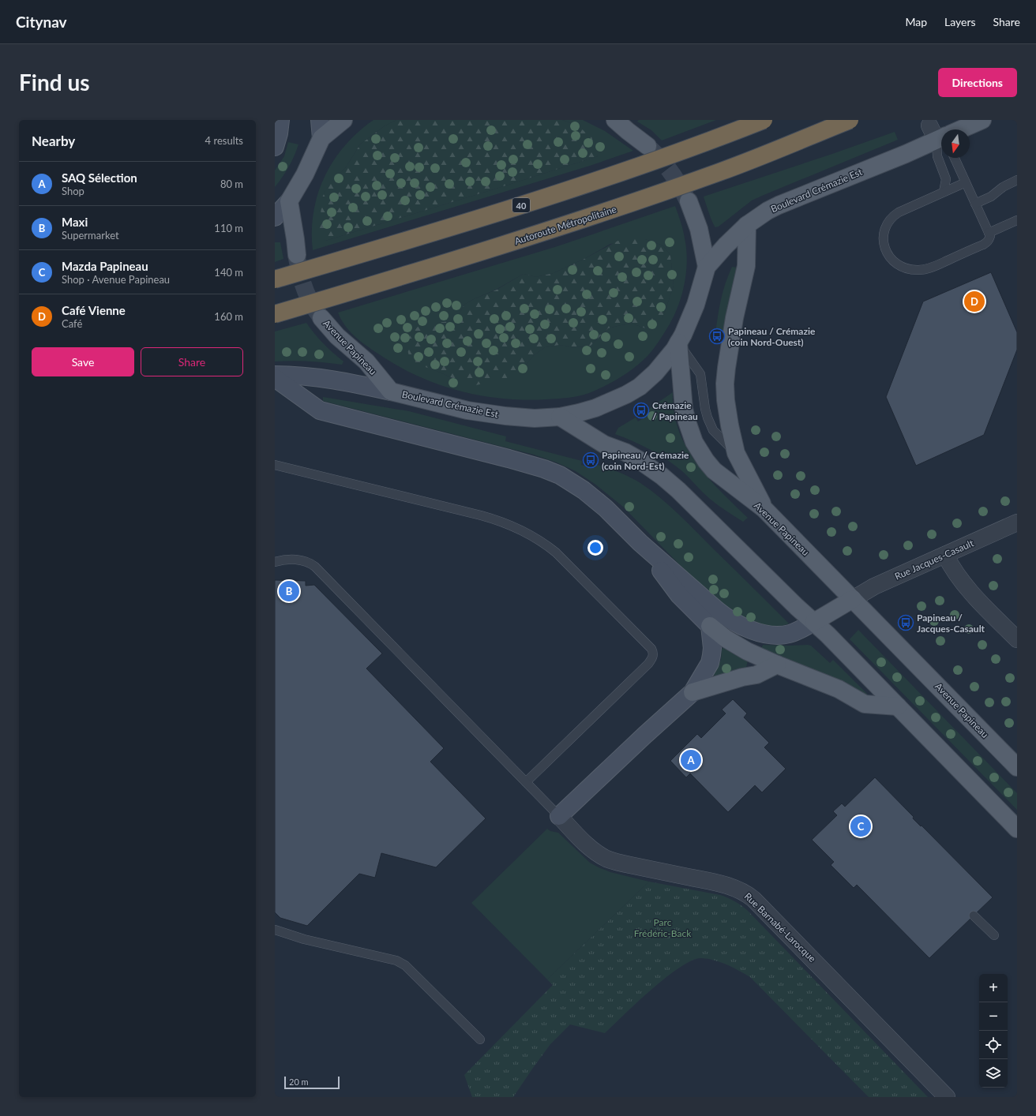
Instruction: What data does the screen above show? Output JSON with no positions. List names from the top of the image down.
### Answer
{
  "streets": {
    "highway": ["40", "Autoroute Métropolitaine"],
    "main road": ["Boulevard Crémazie Est", "Avenue Papineau"],
    "street": ["Rue Jacques-Casault", "Rue Barnabé-Larocque"]
  },
  "crossings": [
    ["Boulevard Crémazie Est", "Avenue Papineau"],
    ["Avenue Papineau", "Rue Jacques-Casault"]
  ],
  "parks": ["Parc Frédéric-Back"],
  "places": {
    "bus stop": [
      "Papineau / Crémazie (coin Nord-Ouest)",
      "Crémazie / Papineau",
      "Papineau / Crémazie (coin Nord-Est)",
      "Papineau / Jacques-Casault"
    ]
  },
  "scale_bar": "20 m",
  "north": "bottom",
  "page": {
    "header": "Citynav",
    "nav": ["Map", "Layers", "Share"],
    "buttons": [
      "Directions",
      ["Save", "Share"]
    ],
    "title": "Find us",
    "heading": ["Nearby", "4 results"],
    "list": [
      {
        "mark": "A",
        "name": "SAQ Sélection",
        "note": "Shop",
        "value": "80 m"
      },
      {
        "mark": "B",
        "name": "Maxi",
        "note": "Supermarket",
        "value": "110 m"
      },
      {
        "mark": "C",
        "name": "Mazda Papineau",
        "note": "Shop · Avenue Papineau",
        "value": "140 m"
      },
      {
        "mark": "D",
        "name": "Café Vienne",
        "note": "Café",
        "value": "160 m"
      }
    ],
    "pins": [
      "D",
      "B",
      "A",
      "C"
    ],
    "map_buttons": ["+", "−"],
    "scale": "20 m"
  }
}
